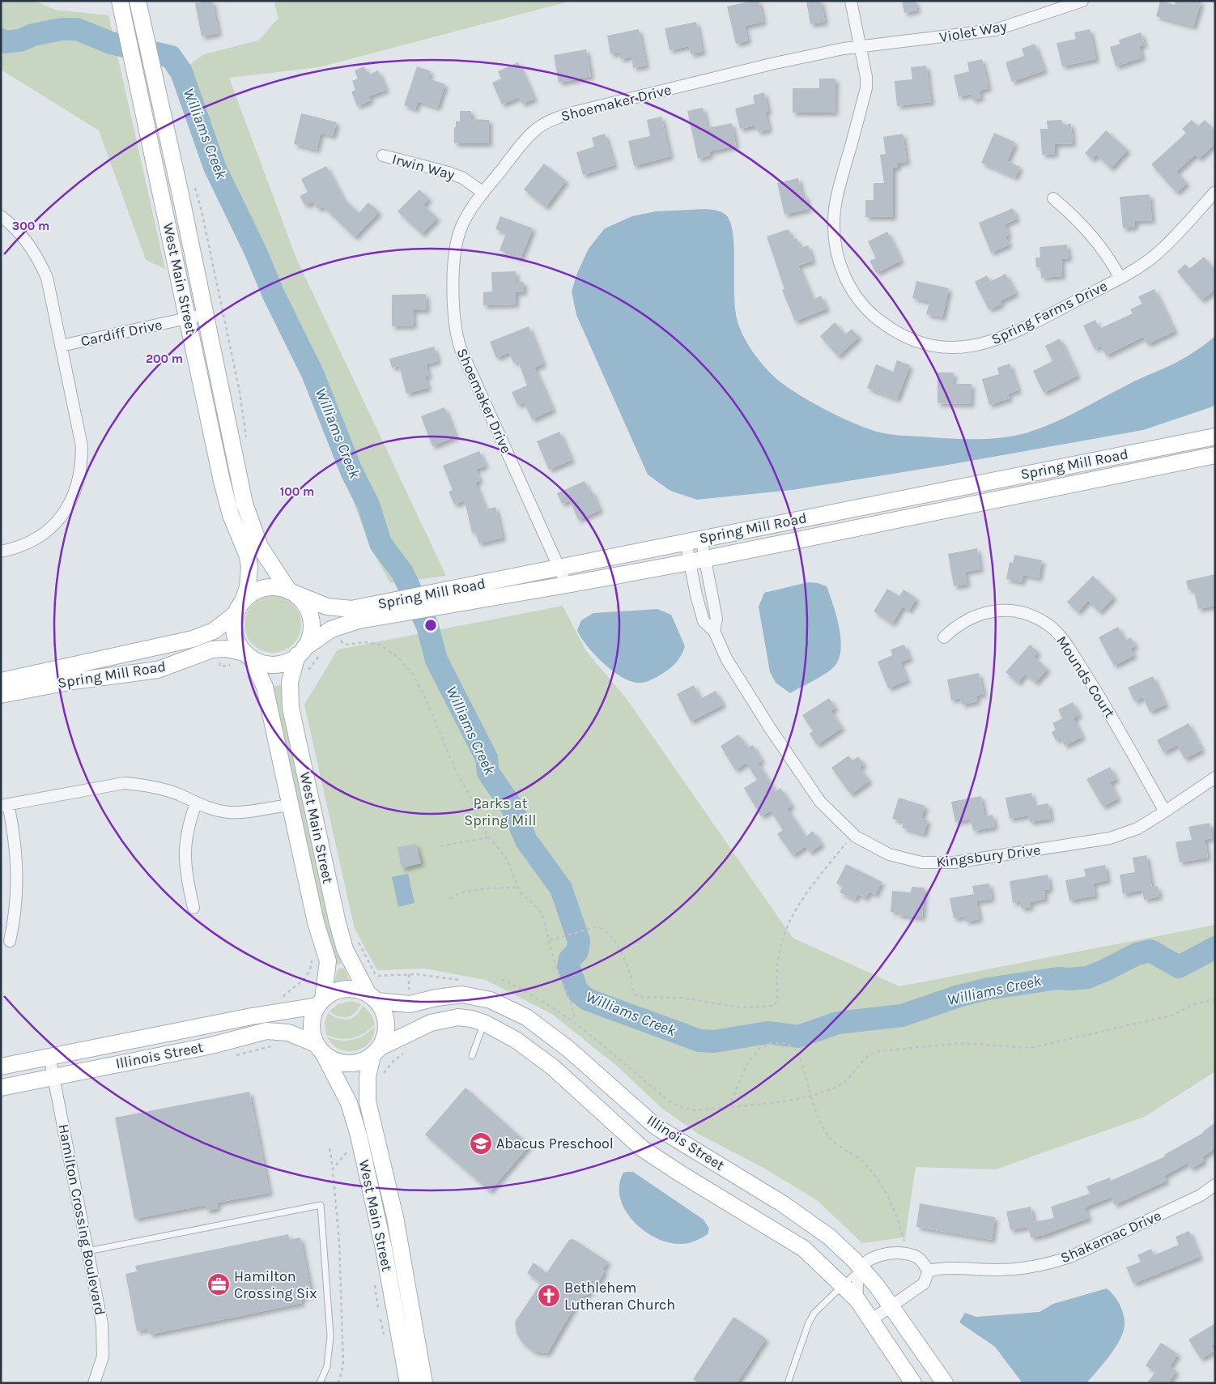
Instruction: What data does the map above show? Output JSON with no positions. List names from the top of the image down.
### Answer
{
  "streets": {
    "street": [
      "Violet Way",
      "Shoemaker Drive",
      "Irwin Way",
      "West Main Street",
      "Spring Farms Drive",
      "Cardiff Drive",
      "Spring Mill Road",
      "Mounds Court",
      "Kingsbury Drive",
      "Illinois Street",
      "Hamilton Crossing Boulevard",
      "Shakamac Drive"
    ]
  },
  "crossings": [
    ["Violet Way", "Shoemaker Drive"],
    ["Violet Way", "Spring Farms Drive"],
    ["Shoemaker Drive", "Irwin Way"],
    ["Shoemaker Drive", "Spring Farms Drive"],
    ["Shoemaker Drive", "Spring Mill Road"],
    ["West Main Street", "Cardiff Drive"],
    ["West Main Street", "Spring Mill Road"],
    ["West Main Street", "Illinois Street"],
    ["Spring Mill Road", "Kingsbury Drive"],
    ["Mounds Court", "Kingsbury Drive"],
    ["Illinois Street", "Hamilton Crossing Boulevard"]
  ],
  "water": ["Williams Creek"],
  "parks": ["Parks at Spring Mill"],
  "places": {
    "school or university": ["Abacus Preschool"],
    "office": ["Hamilton Crossing Six"],
    "church": ["Bethlehem Lutheran Church"]
  },
  "rings": ["300 m", "200 m", "100 m"]
}
